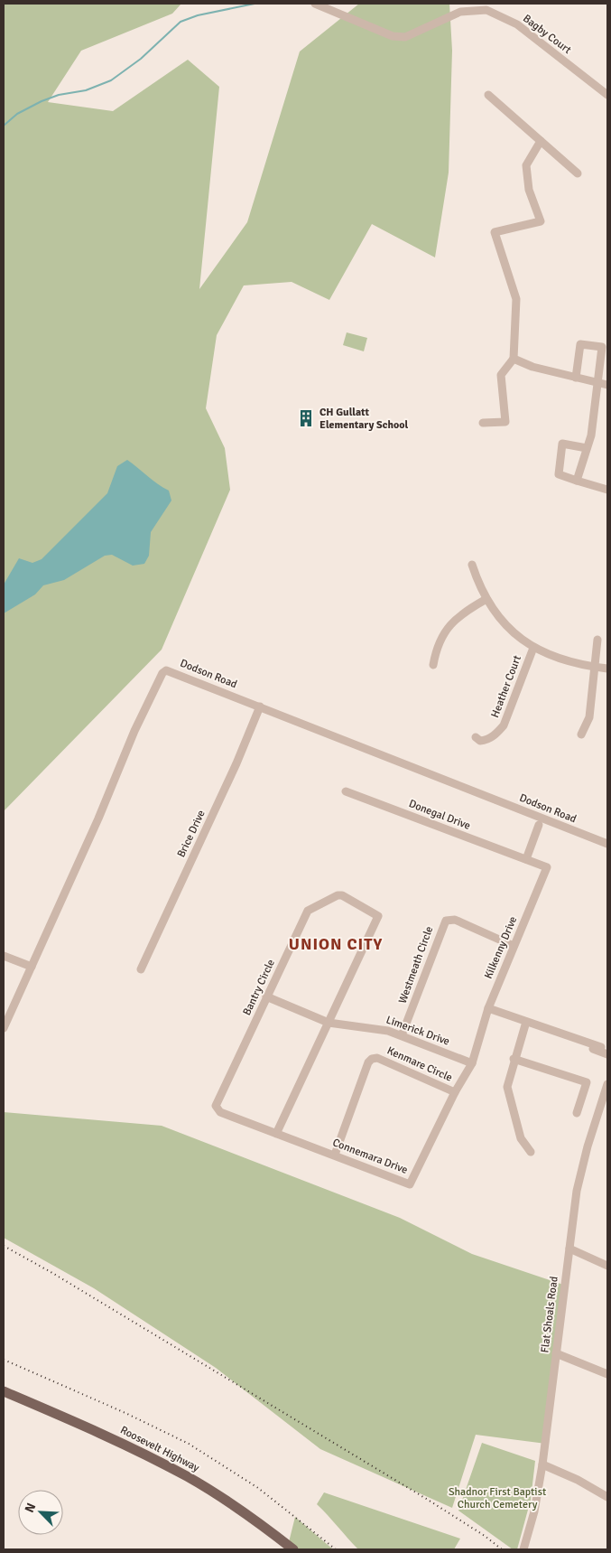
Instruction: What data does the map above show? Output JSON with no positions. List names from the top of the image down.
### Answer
{
  "streets": {
    "main road": ["Roosevelt Highway"],
    "street": [
      "Bagby Court",
      "Dodson Road",
      "Heather Court",
      "Donegal Drive",
      "Brice Drive",
      "Kilkenny Drive",
      "Westmeath Circle",
      "Bantry Circle",
      "Limerick Drive",
      "Kenmare Circle",
      "Connemara Drive",
      "Flat Shoals Road"
    ]
  },
  "crossings": [
    ["Dodson Road", "Brice Drive"],
    ["Donegal Drive", "Kilkenny Drive"],
    ["Kilkenny Drive", "Westmeath Circle"],
    ["Kilkenny Drive", "Limerick Drive"],
    ["Kilkenny Drive", "Kenmare Circle"],
    ["Kilkenny Drive", "Connemara Drive"],
    ["Westmeath Circle", "Limerick Drive"],
    ["Bantry Circle", "Limerick Drive"],
    ["Bantry Circle", "Connemara Drive"],
    ["Kenmare Circle", "Connemara Drive"]
  ],
  "districts": ["UNION CITY"],
  "parks": ["Shadnor First Baptist Church Cemetery"],
  "places": {
    "building": ["CH Gullatt Elementary School"]
  },
  "north": "top left"
}
